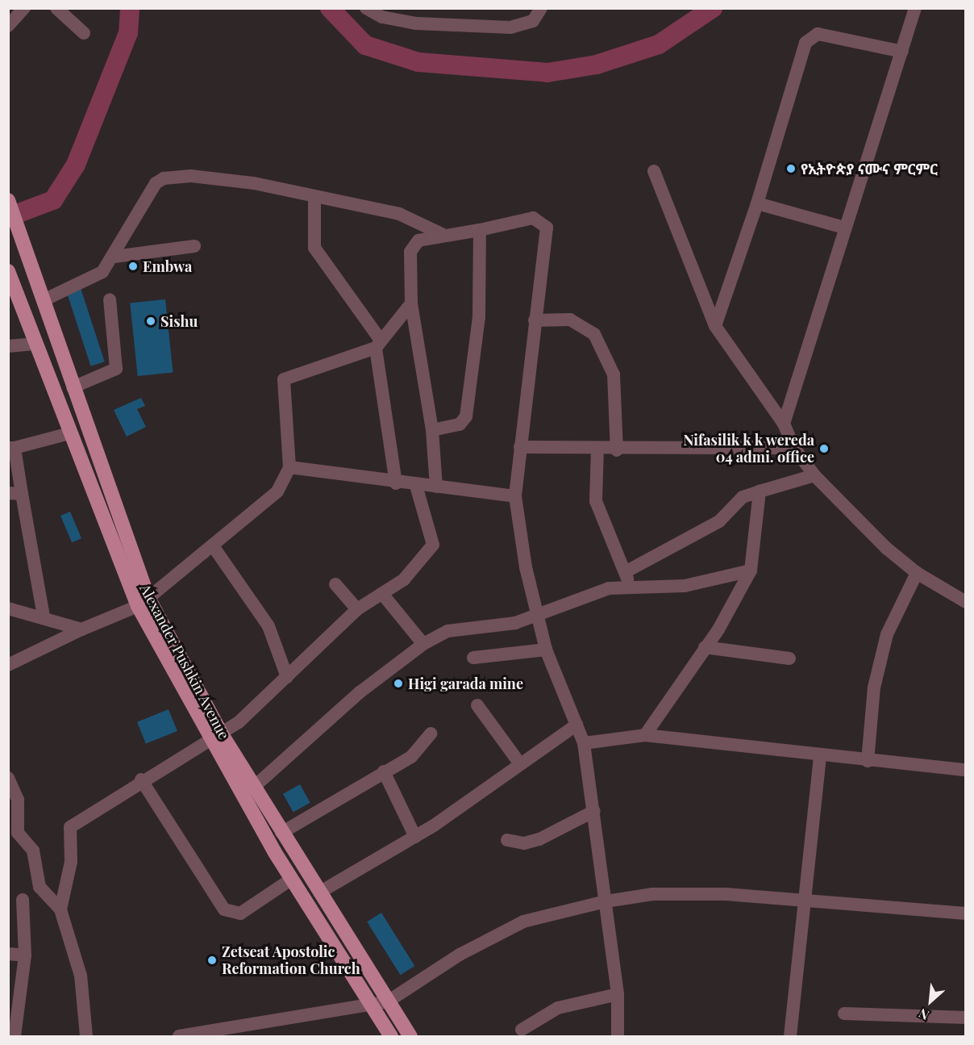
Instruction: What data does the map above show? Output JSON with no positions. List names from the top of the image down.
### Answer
{
  "streets": {
    "main road": ["Alexander Pushkin Avenue"]
  },
  "places": [
    "የኢትዮጵያ ናሙና ምርምር",
    "Embwa",
    "Sishu",
    "Nifasilik k k wereda 04 admi. office",
    "Higi garada mine",
    "Zetseat Apostolic Reformation Church"
  ],
  "north": "bottom left"
}
